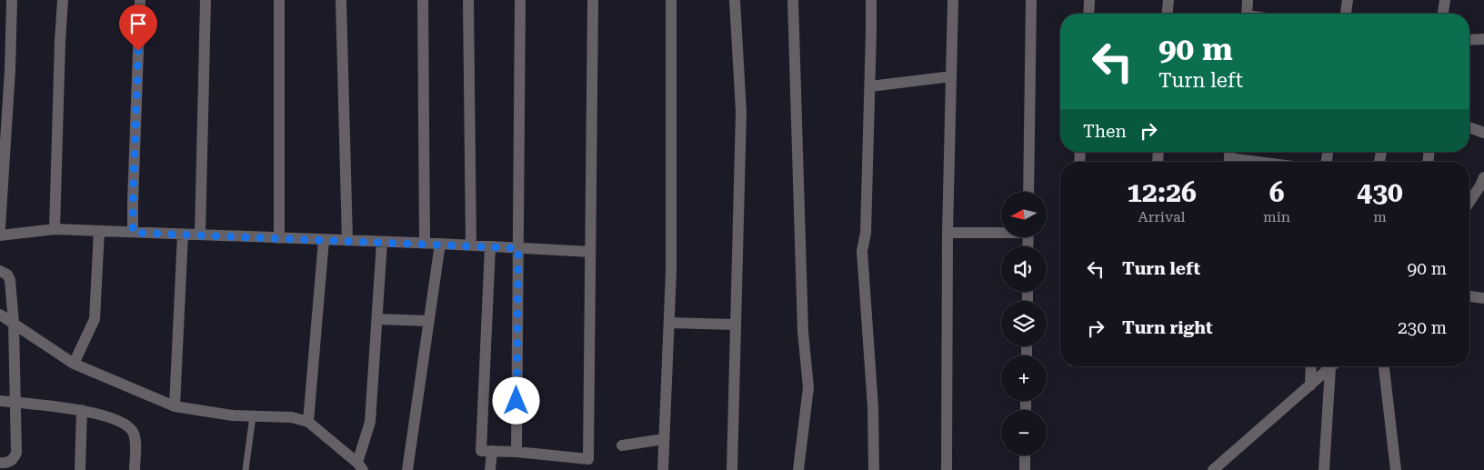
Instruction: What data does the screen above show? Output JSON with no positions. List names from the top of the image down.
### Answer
{
  "north": "left",
  "page": {
    "turn": ["90 m", "Turn left"],
    "then": "Then",
    "eta": [
      "12:26",
      "Arrival",
      "6",
      "min",
      "430",
      "m"
    ],
    "map_buttons": ["+", "−"],
    "list": [
      {
        "name": "Turn left",
        "value": "90 m"
      },
      {
        "name": "Turn right",
        "value": "230 m"
      }
    ]
  }
}
